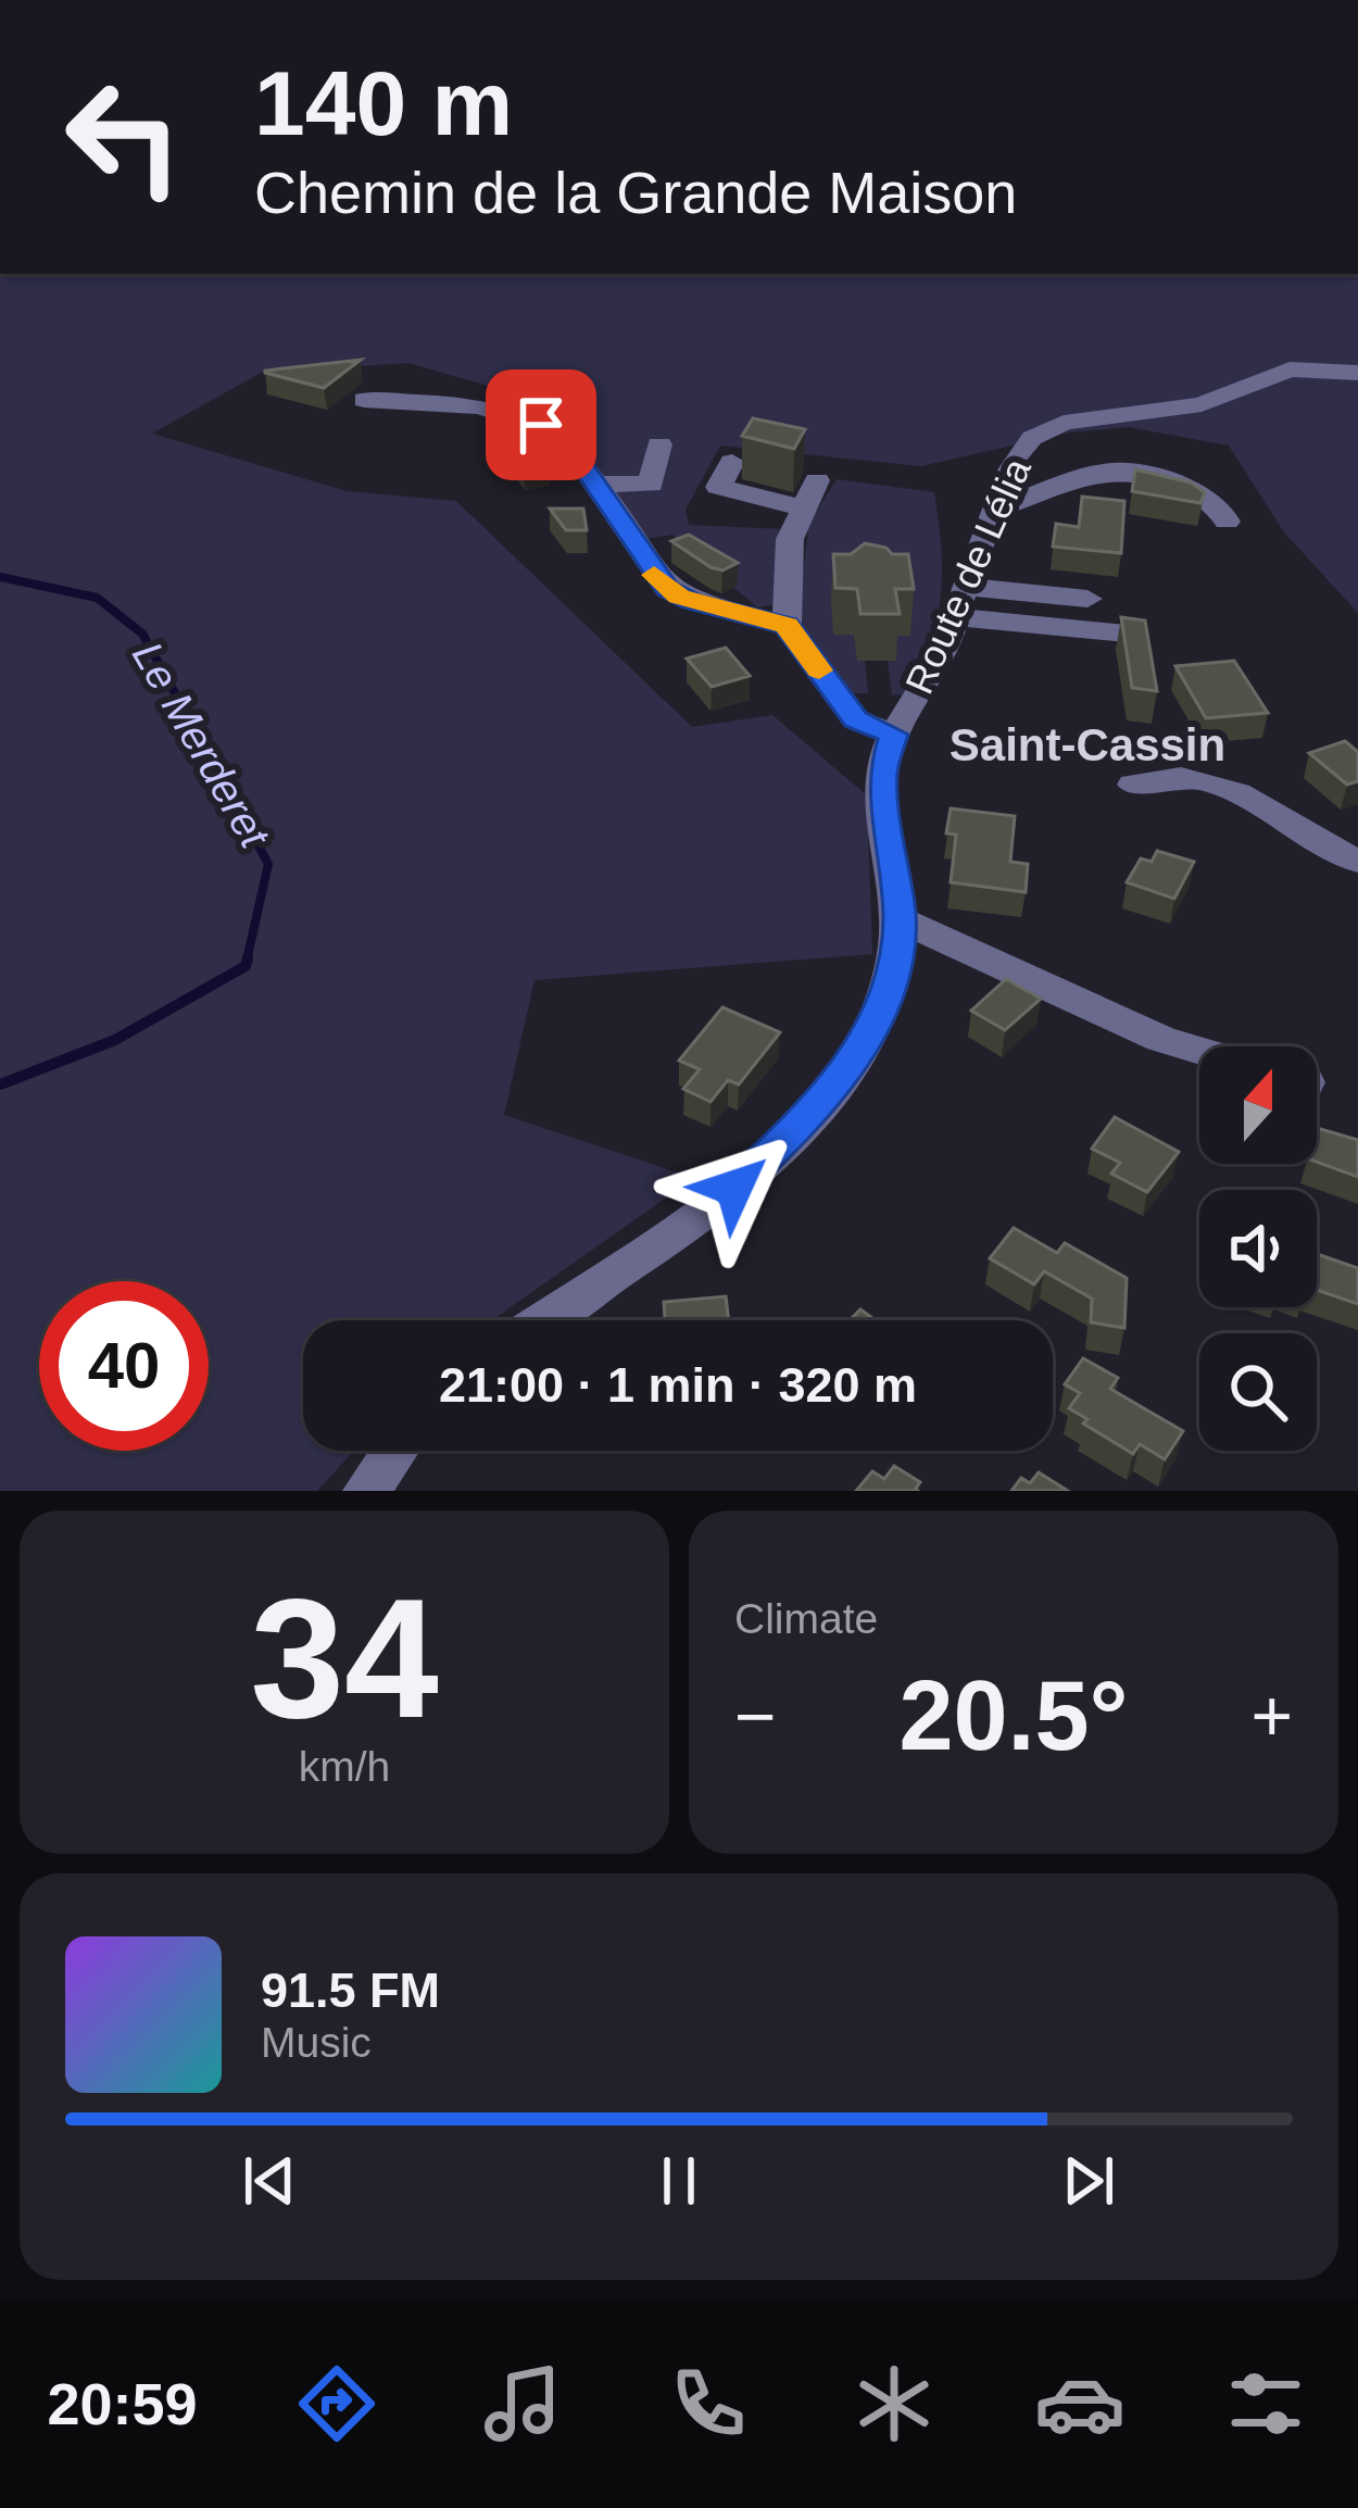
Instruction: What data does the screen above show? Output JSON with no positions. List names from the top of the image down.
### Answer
{
  "streets": {
    "street": ["Route de Lélia"]
  },
  "districts": ["Saint-Cassin"],
  "water": ["Le Merderet"],
  "north": "top",
  "page": {
    "turn": ["140 m", "Chemin de la Grande Maison"],
    "limit": "40",
    "trip": "21:00 · 1 min · 320 m",
    "tile": [
      ["34", "km/h"],
      "Climate"
    ],
    "heat": ["−", "20.5°", "+"],
    "song": ["91.5 FM", "Music"],
    "tabs": "20:59"
  }
}
